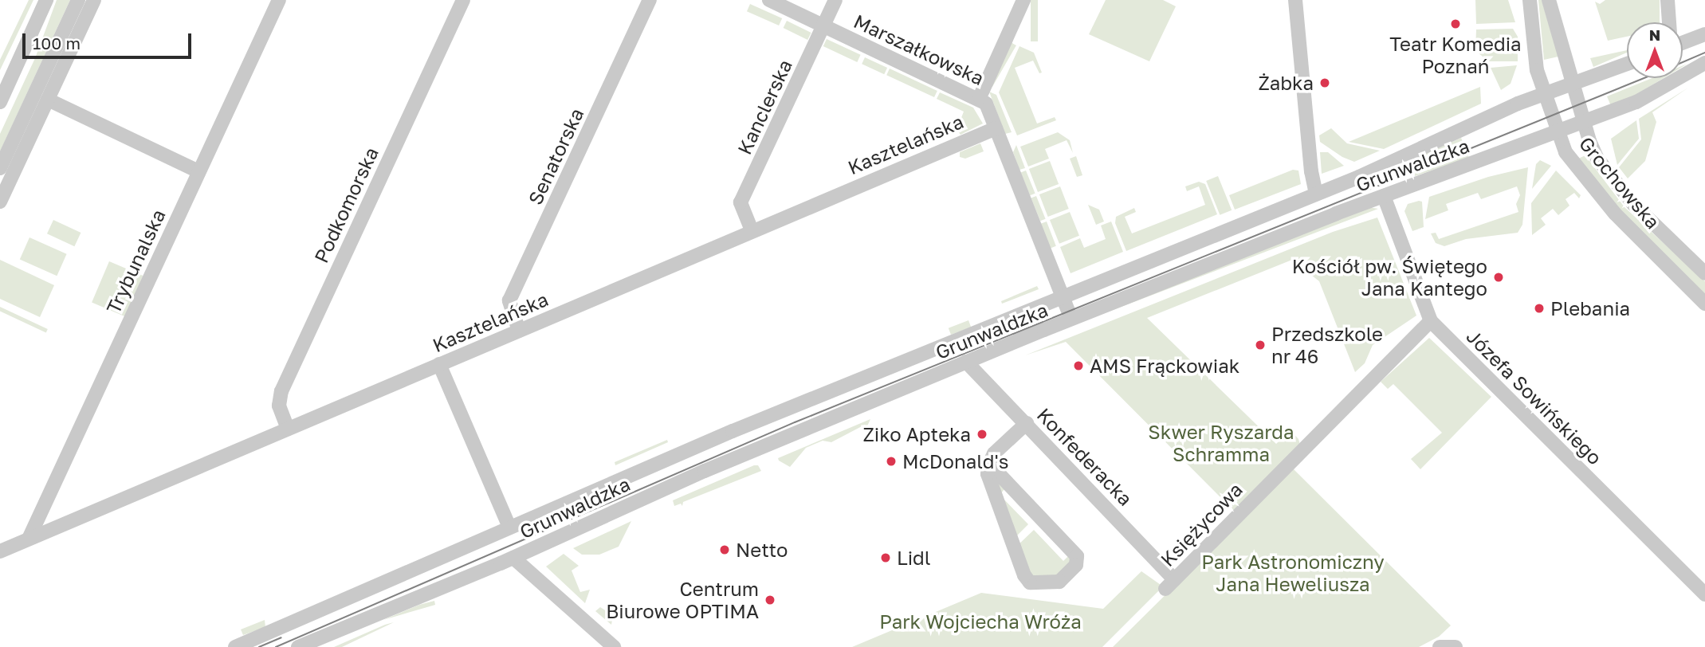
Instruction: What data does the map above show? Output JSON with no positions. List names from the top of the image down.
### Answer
{
  "streets": {
    "street": [
      "Marszałkowska",
      "Kanclerska",
      "Kasztelańska",
      "Senatorska",
      "Grunwaldzka",
      "Grochowska",
      "Podkomorska",
      "Trybunalska",
      "Józefa Sowińskiego",
      "Konfederacka",
      "Księżycowa"
    ]
  },
  "crossings": [
    ["Marszałkowska", "Kanclerska"],
    ["Marszałkowska", "Kasztelańska"],
    ["Marszałkowska", "Grunwaldzka"],
    ["Kanclerska", "Kasztelańska"],
    ["Kasztelańska", "Senatorska"],
    ["Kasztelańska", "Podkomorska"],
    ["Kasztelańska", "Trybunalska"],
    ["Grunwaldzka", "Grochowska"],
    ["Grunwaldzka", "Józefa Sowińskiego"],
    ["Grunwaldzka", "Konfederacka"],
    ["Józefa Sowińskiego", "Księżycowa"],
    ["Konfederacka", "Księżycowa"]
  ],
  "parks": ["Skwer Ryszarda Schramma", "Park Astronomiczny Jana Heweliusza", "Park Wojciecha Wróża"],
  "places": [
    "Teatr Komedia Poznań",
    "Żabka",
    "Kościół pw. Świętego Jana Kantego",
    "Plebania",
    "Przedszkole nr 46",
    "AMS Frąckowiak",
    "Ziko Apteka",
    "McDonald's",
    "Netto",
    "Lidl",
    "Centrum Biurowe OPTIMA"
  ],
  "scale_bar": "100 m",
  "north": "top"
}
